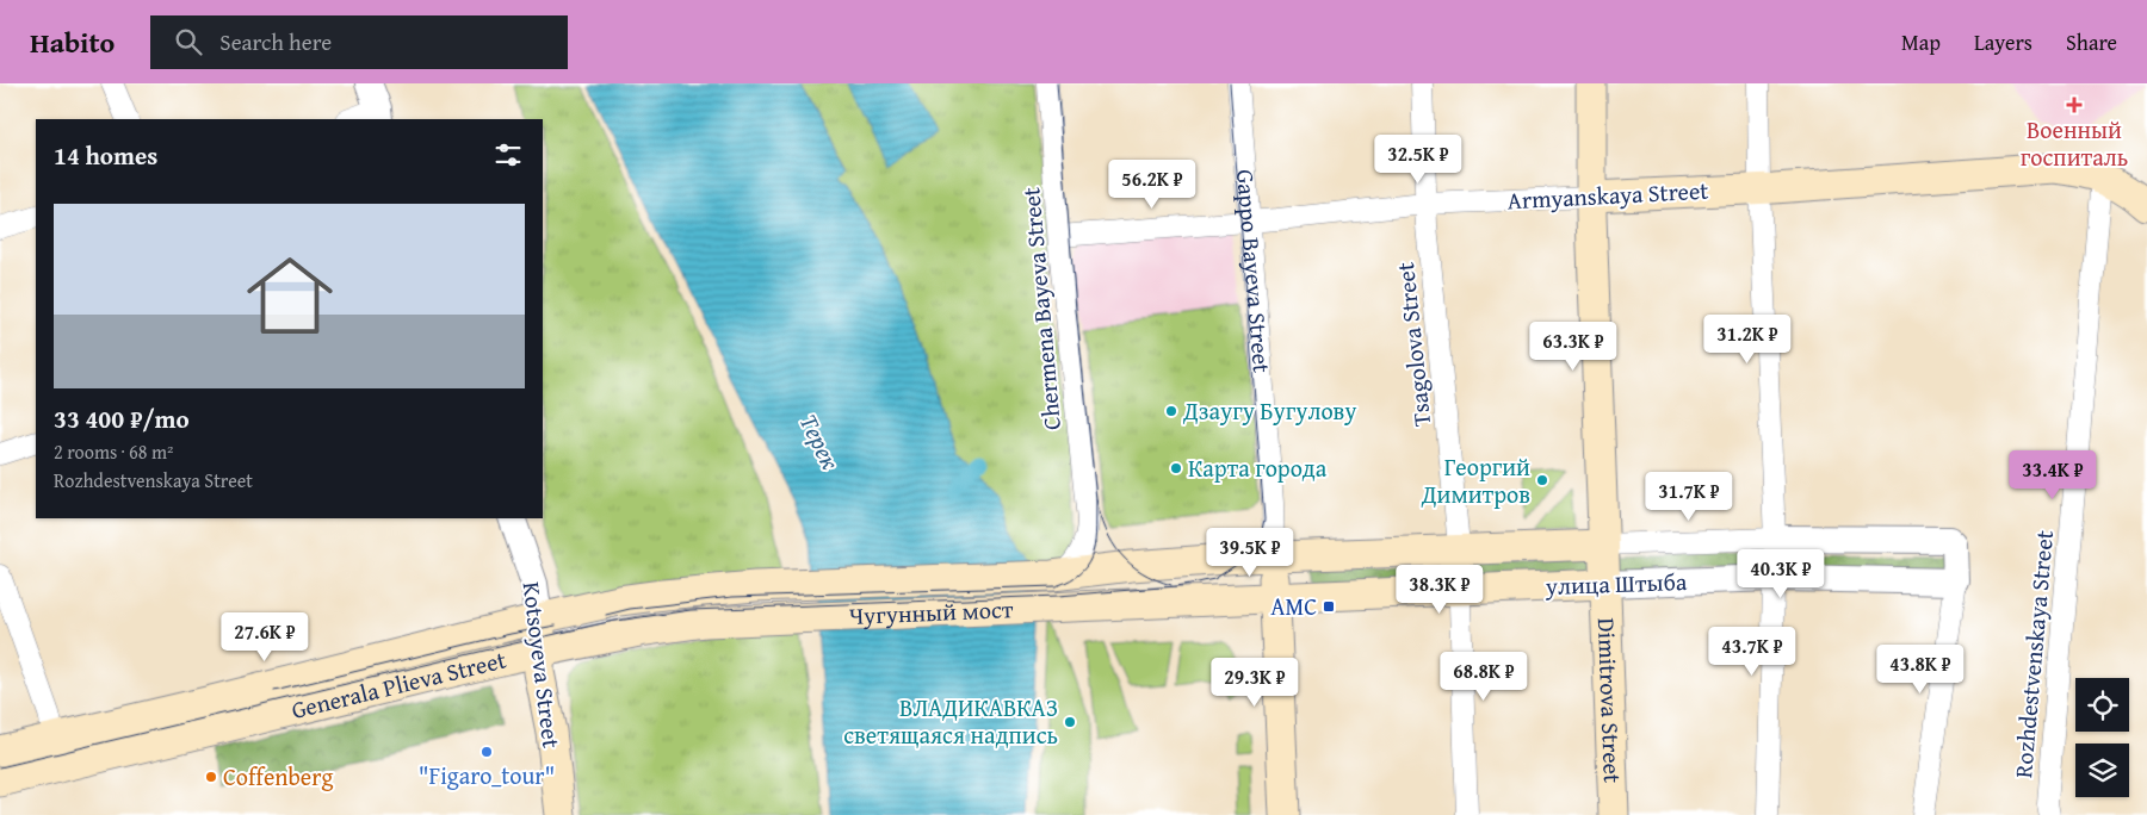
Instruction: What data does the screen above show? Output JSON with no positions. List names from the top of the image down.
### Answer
{
  "streets": {
    "main road": [
      "Armyanskaya Street",
      "Gappo Bayeva Street",
      "улица Штыба",
      "Чугунный мост",
      "Kotsoyeva Street",
      "Generala Plieva Street",
      "Dimitrova Street"
    ],
    "street": ["Chermena Bayeva Street", "Tsagolova Street", "Rozhdestvenskaya Street"]
  },
  "crossings": [
    ["Armyanskaya Street", "Gappo Bayeva Street"],
    ["Armyanskaya Street", "Chermena Bayeva Street"],
    ["Armyanskaya Street", "Tsagolova Street"],
    ["Armyanskaya Street", "Rozhdestvenskaya Street"],
    ["Armyanskaya Street", "Dimitrova Street"],
    ["Gappo Bayeva Street", "улица Штыба"],
    ["Gappo Bayeva Street", "Чугунный мост"],
    ["Chermena Bayeva Street", "Чугунный мост"],
    ["Tsagolova Street", "улица Штыба"],
    ["улица Штыба", "Чугунный мост"],
    ["улица Штыба", "Dimitrova Street"],
    ["Чугунный мост", "Generala Plieva Street"],
    ["Kotsoyeva Street", "Generala Plieva Street"]
  ],
  "water": ["Терек"],
  "places": {
    "health": ["Военный госпиталь"],
    "other": [
      "Дзаугу Бугулову",
      "Карта города",
      "Георгий Димитров",
      "ВЛАДИКАВКАЗ светящаяся надпись",
      "\"Figaro_tour\"",
      "Coffenberg"
    ],
    "transit": ["АМС"]
  },
  "page": {
    "header": "Habito",
    "search": "Search here",
    "nav": ["Map", "Layers", "Share"],
    "heading": "14 homes",
    "price": [
      "32.5K ₽",
      "56.2K ₽",
      "31.2K ₽",
      "63.3K ₽",
      "33.4K ₽",
      "31.7K ₽",
      "39.5K ₽",
      "40.3K ₽",
      "38.3K ₽",
      "27.6K ₽",
      "43.7K ₽",
      "43.8K ₽",
      "68.8K ₽",
      "29.3K ₽"
    ],
    "list": [
      {
        "name": "33 400 ₽/mo",
        "note": "2 rooms · 68 m² · Rozhdestvenskaya Street"
      }
    ]
  }
}
